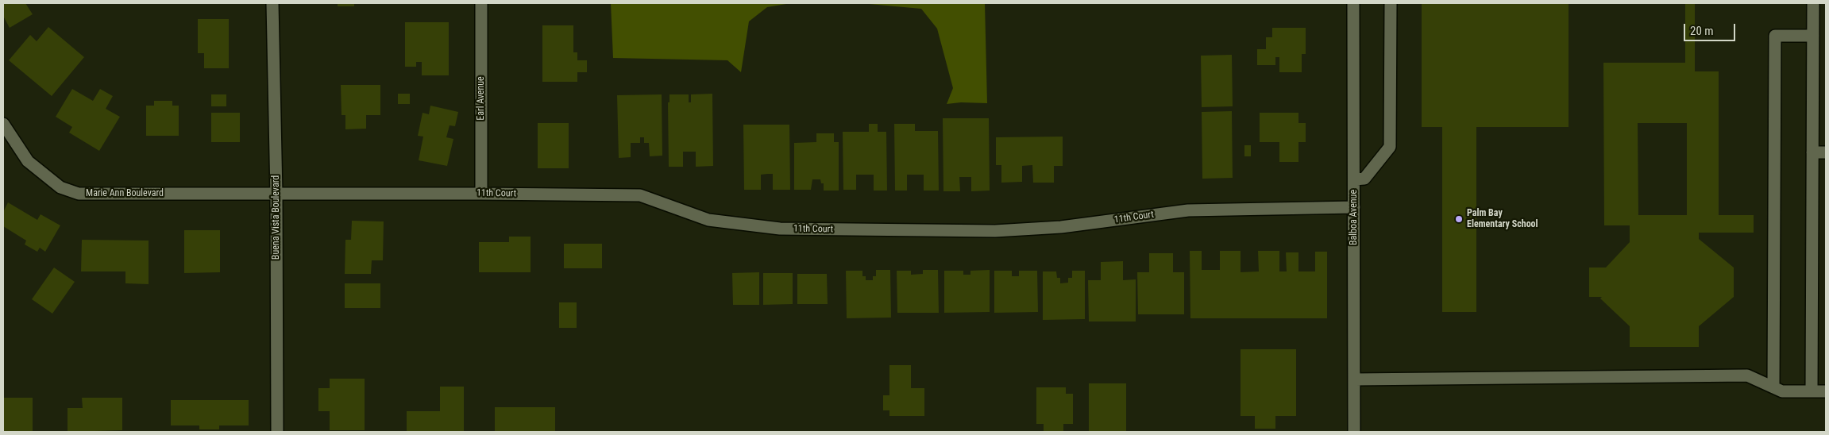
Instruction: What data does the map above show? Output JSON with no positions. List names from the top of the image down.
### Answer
{
  "streets": {
    "street": [
      "Earl Avenue",
      "Marie Ann Boulevard",
      "11th Court",
      "Buena Vista Boulevard",
      "Balboa Avenue"
    ]
  },
  "crossings": [
    ["Earl Avenue", "11th Court"],
    ["Marie Ann Boulevard", "11th Court"],
    ["Marie Ann Boulevard", "Buena Vista Boulevard"],
    ["11th Court", "Buena Vista Boulevard"],
    ["11th Court", "Balboa Avenue"]
  ],
  "places": ["Palm Bay Elementary School"],
  "scale_bar": "20 m"
}
